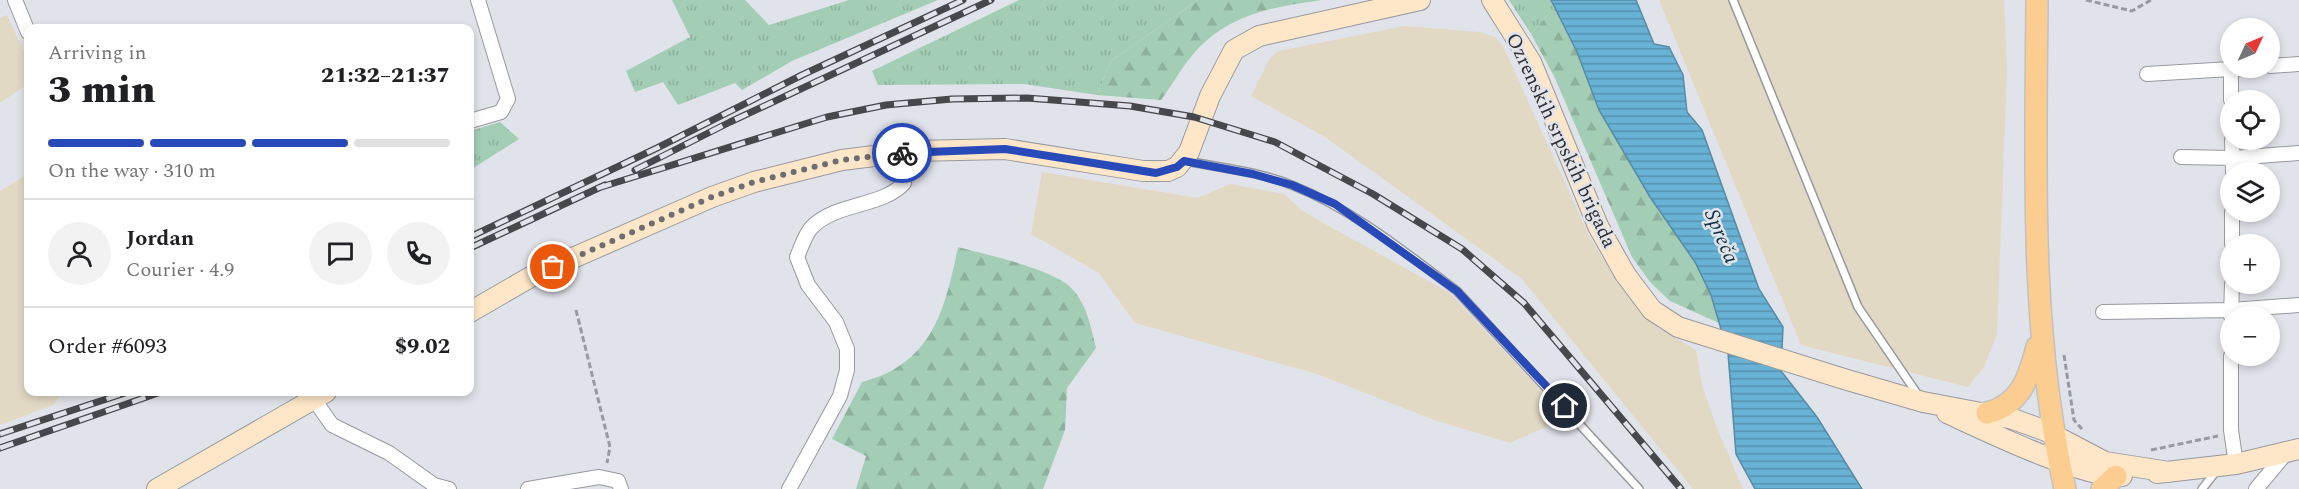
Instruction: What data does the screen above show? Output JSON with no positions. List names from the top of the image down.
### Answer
{
  "streets": {
    "main road": ["Ozrenskih srpskih brigada"]
  },
  "water": ["Spreča"],
  "north": "top right",
  "page": {
    "map_buttons": ["+", "−"],
    "heading": ["3 min", "Arriving in", "21:32–21:37"],
    "panel": [
      "Jordan",
      "Courier · 4.9",
      "Order #6093",
      "$9.02"
    ],
    "bar": "On the way · 310 m"
  }
}
